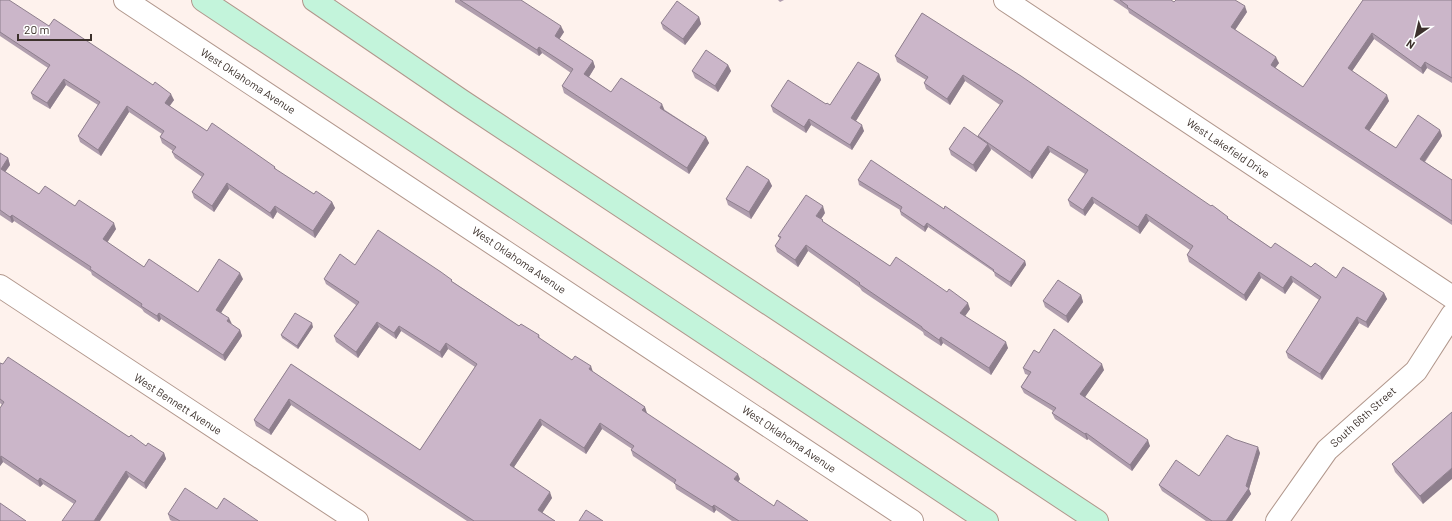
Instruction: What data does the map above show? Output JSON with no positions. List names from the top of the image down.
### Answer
{
  "streets": {
    "street": [
      "West Oklahoma Avenue",
      "West Lakefield Drive",
      "West Bennett Avenue",
      "South 66th Street"
    ]
  },
  "scale_bar": "20 m",
  "north": "bottom left"
}
